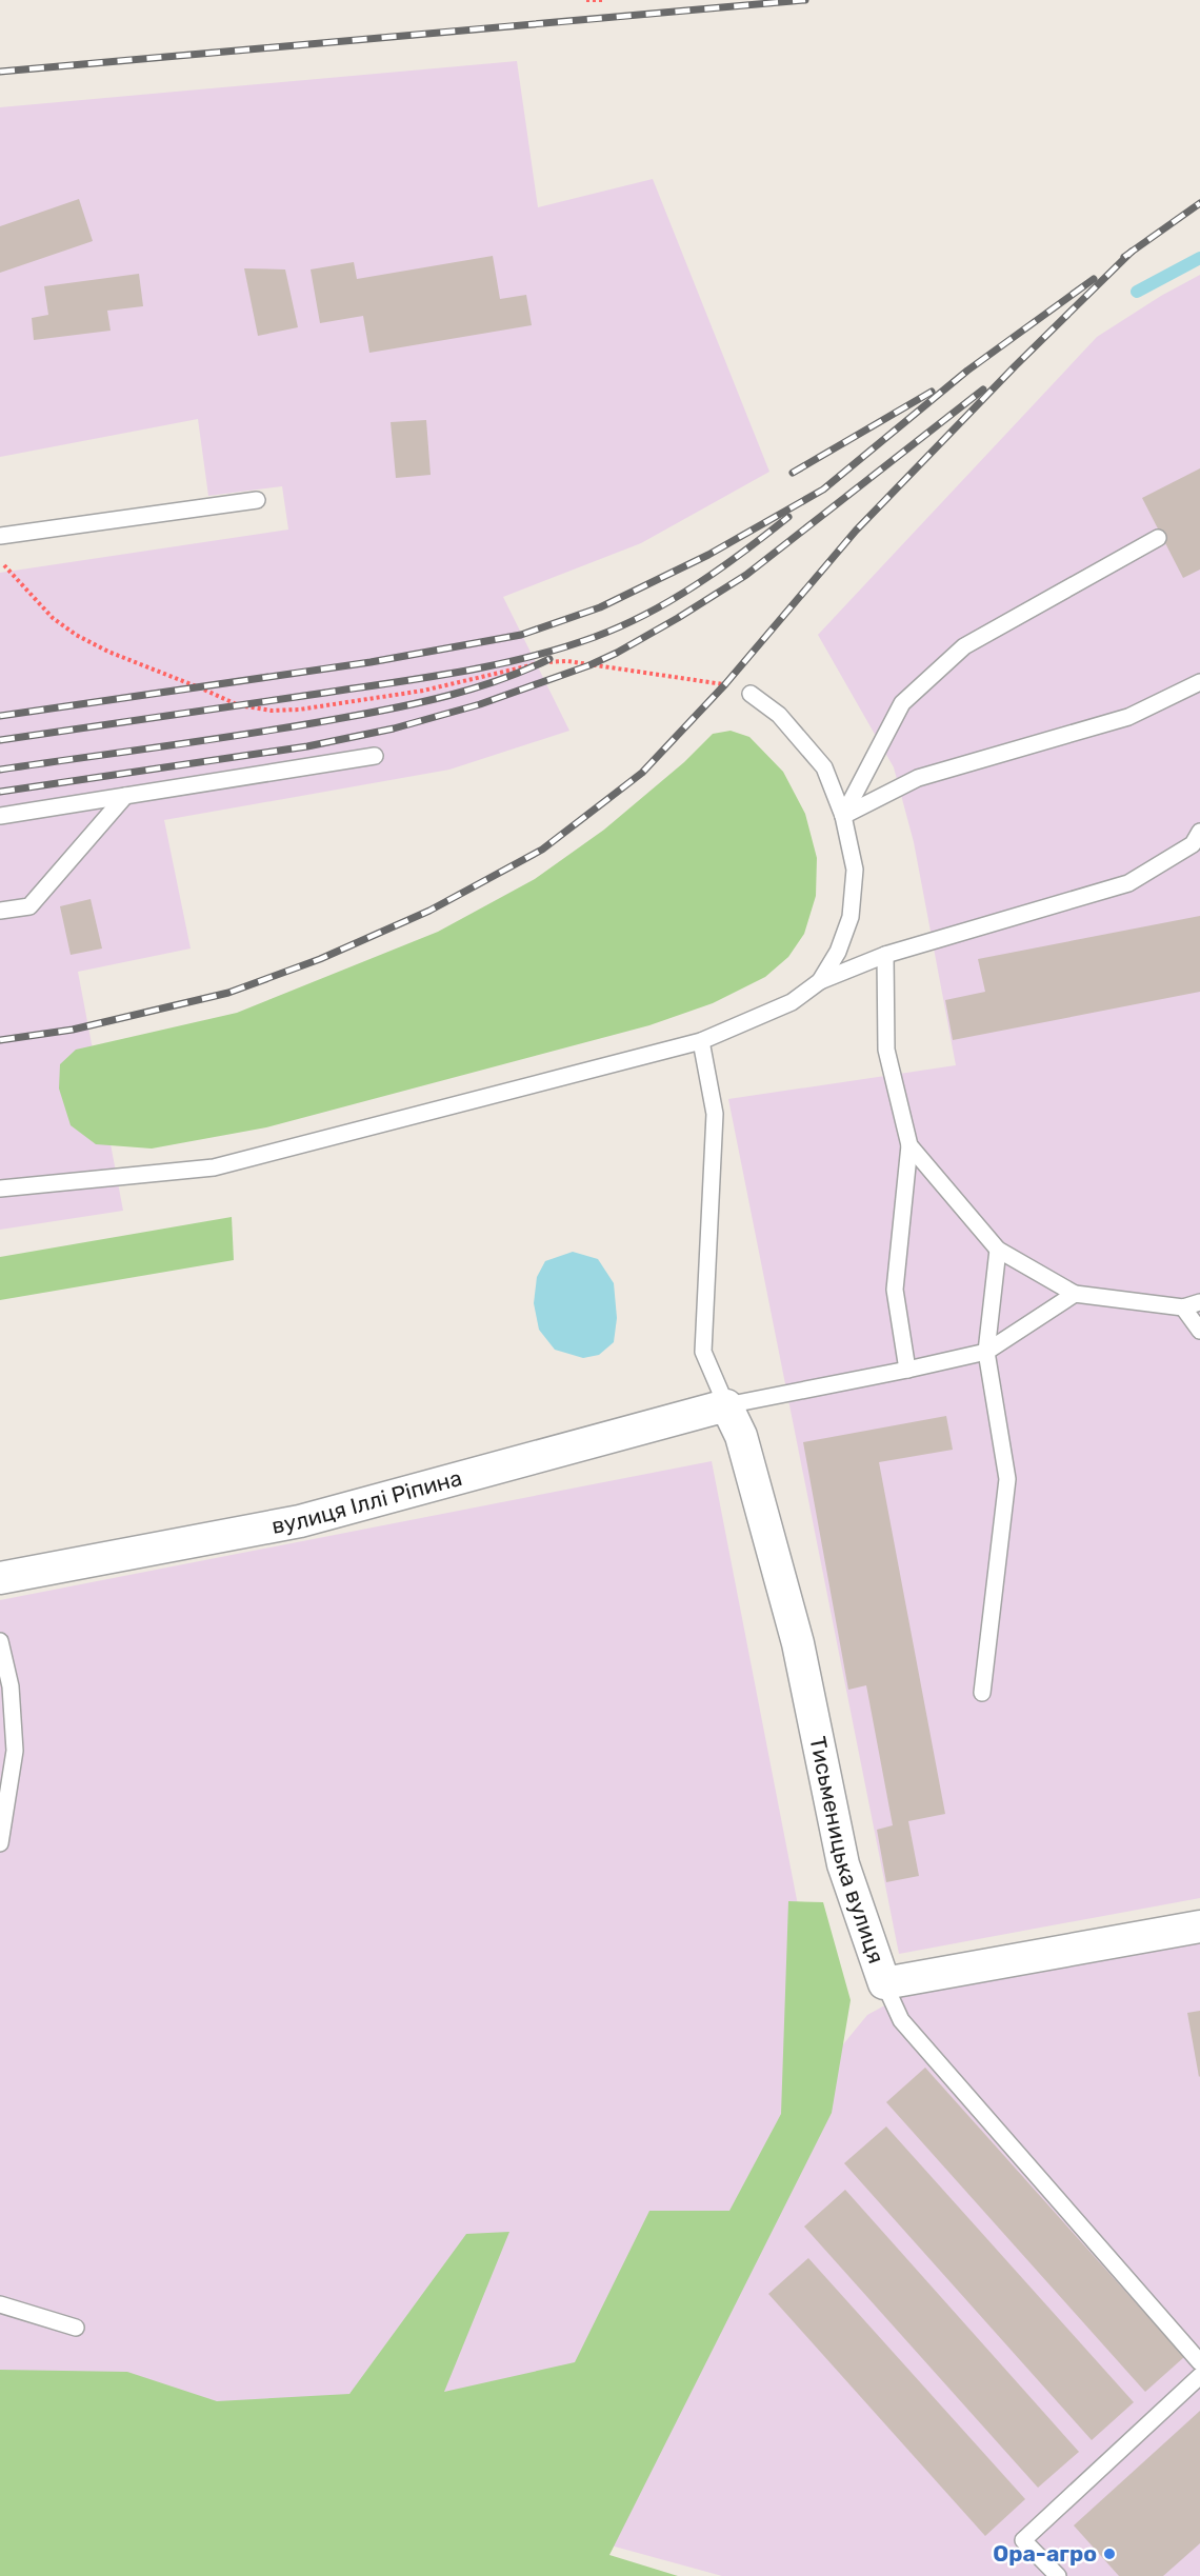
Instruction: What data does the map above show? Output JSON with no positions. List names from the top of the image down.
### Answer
{
  "streets": {
    "street": ["вулиця Іллі Ріпина", "Тисьменицька вулиця"]
  },
  "crossings": [
    ["вулиця Іллі Ріпина", "Тисьменицька вулиця"]
  ],
  "places": ["Ора-агро"]
}
